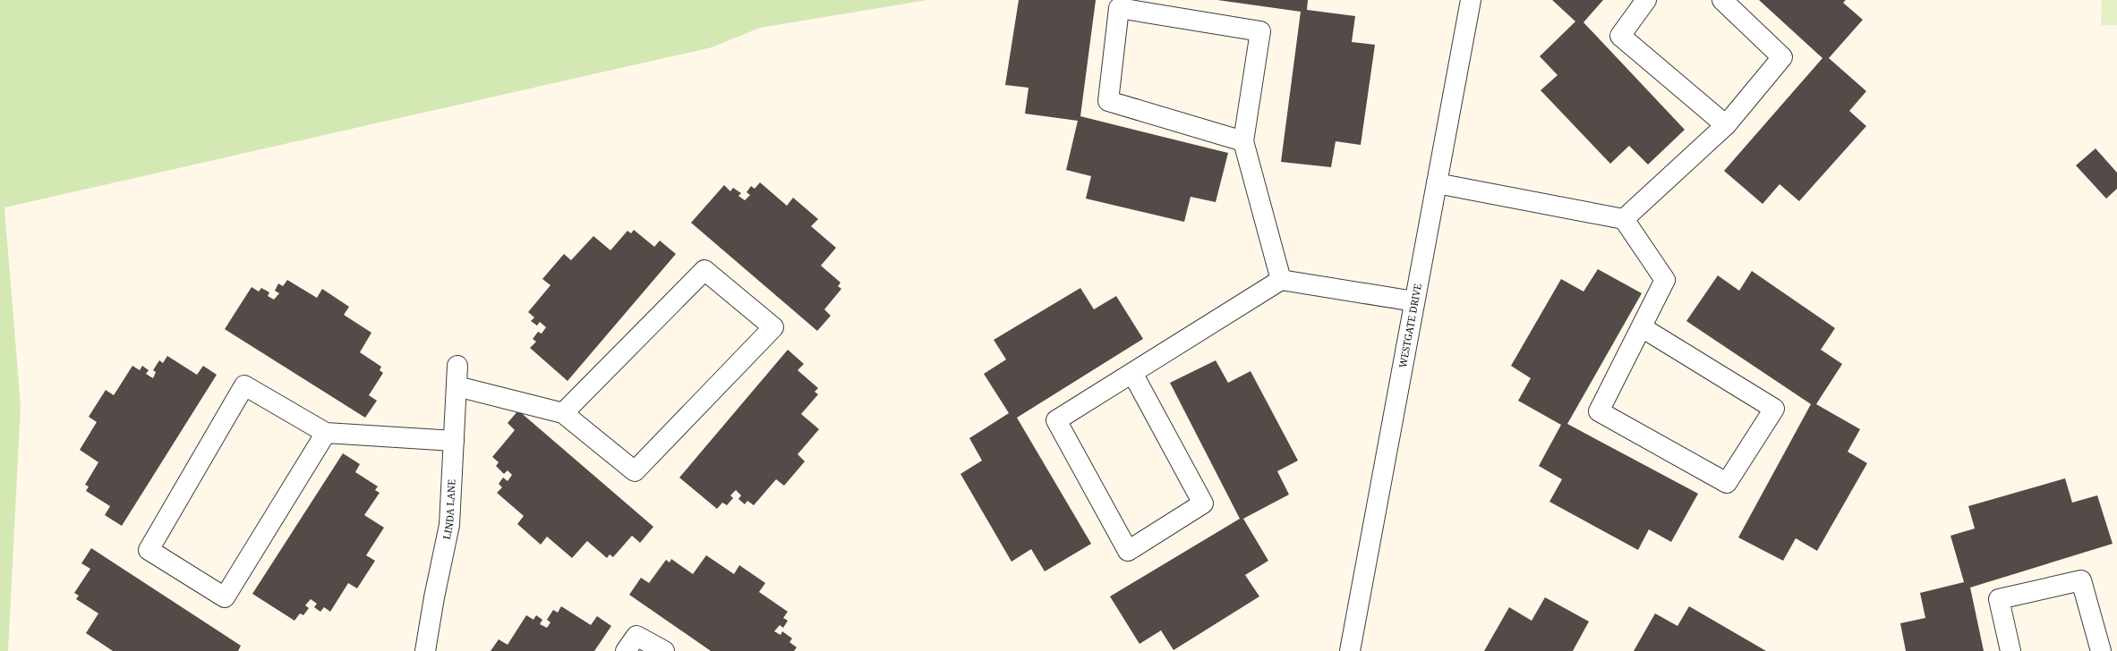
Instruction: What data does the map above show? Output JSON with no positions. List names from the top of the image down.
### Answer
{
  "streets": {
    "street": ["WESTGATE DRIVE", "LINDA LANE"]
  }
}
